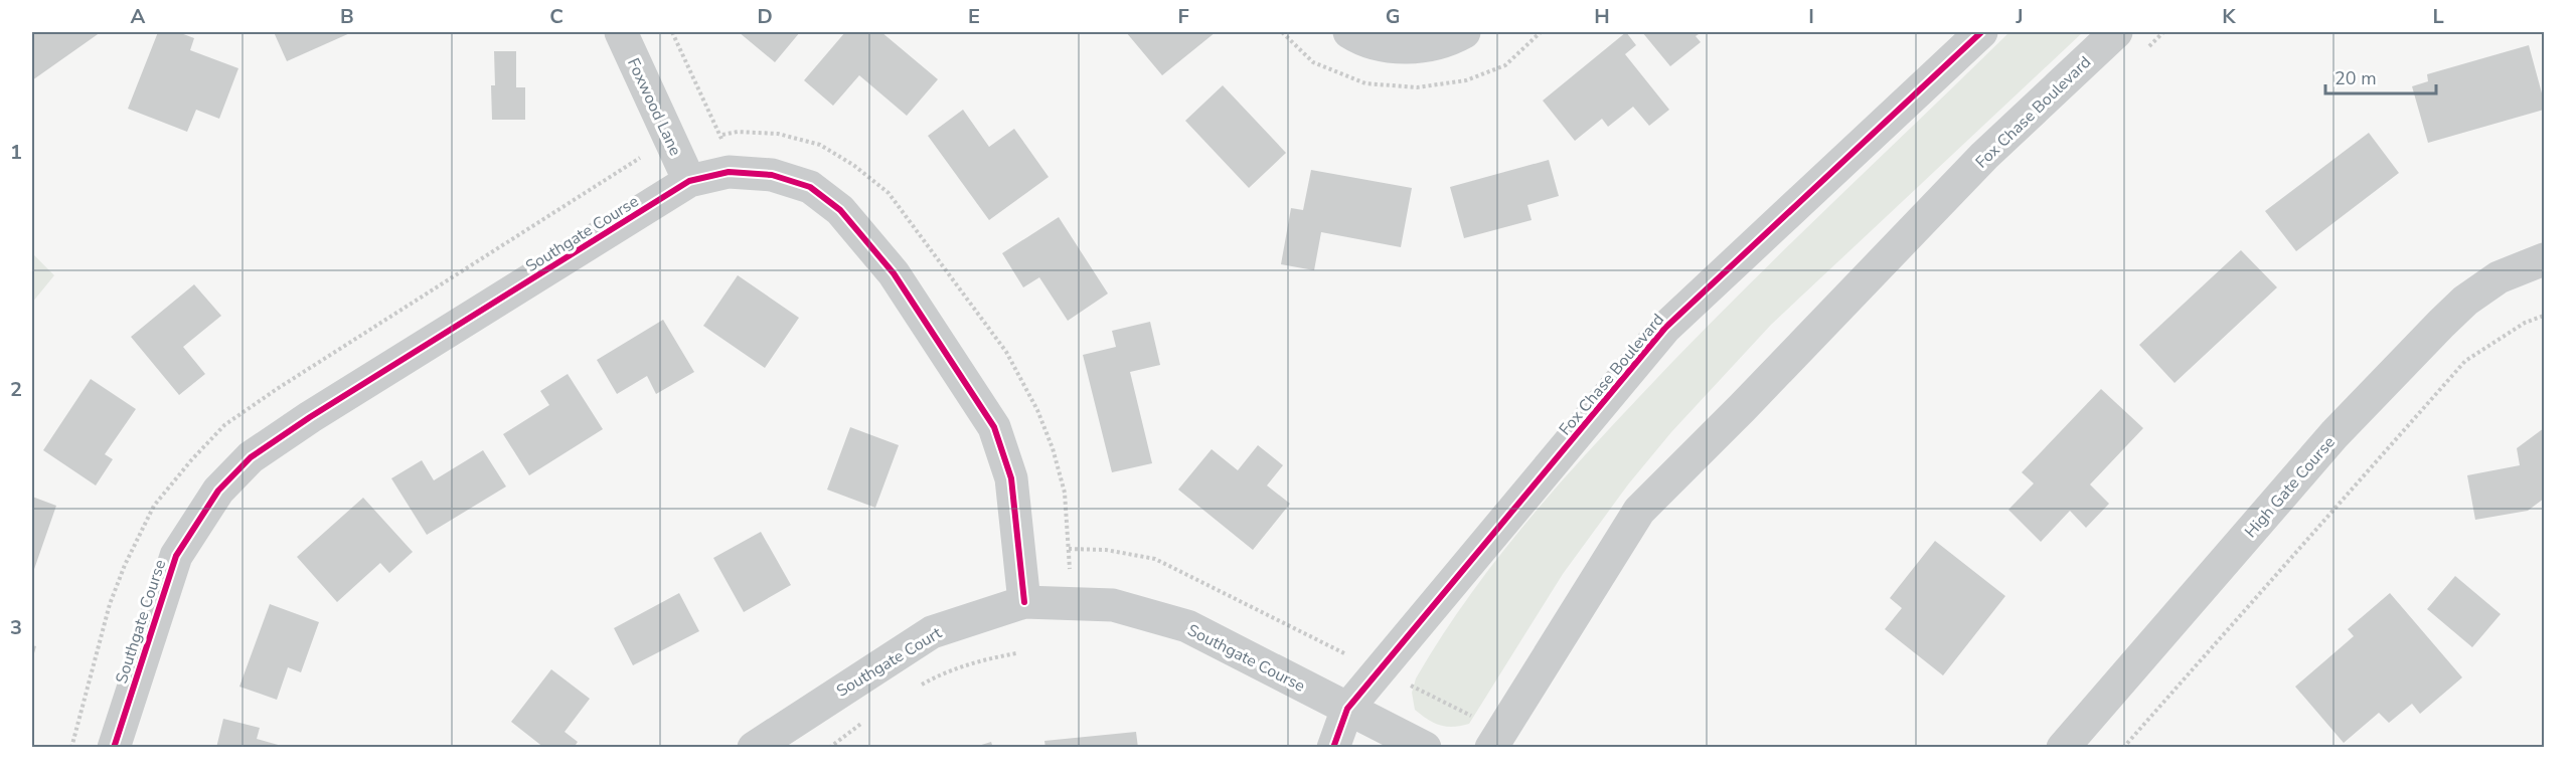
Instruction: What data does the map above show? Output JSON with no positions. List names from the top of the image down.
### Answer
{
  "streets": {
    "street": [
      "Foxwood Lane",
      "Fox Chase Boulevard",
      "Southgate Course",
      "High Gate Course",
      "Southgate Court"
    ]
  },
  "crossings": [
    ["Foxwood Lane", "Southgate Course"],
    ["Fox Chase Boulevard", "Southgate Course"],
    ["Southgate Course", "Southgate Court"]
  ],
  "scale_bar": "20 m",
  "grid": {
    "columns": [
      "A",
      "B",
      "C",
      "D",
      "E",
      "F",
      "G",
      "H",
      "I",
      "J",
      "K",
      "L"
    ],
    "rows": ["1", "2", "3"]
  }
}
